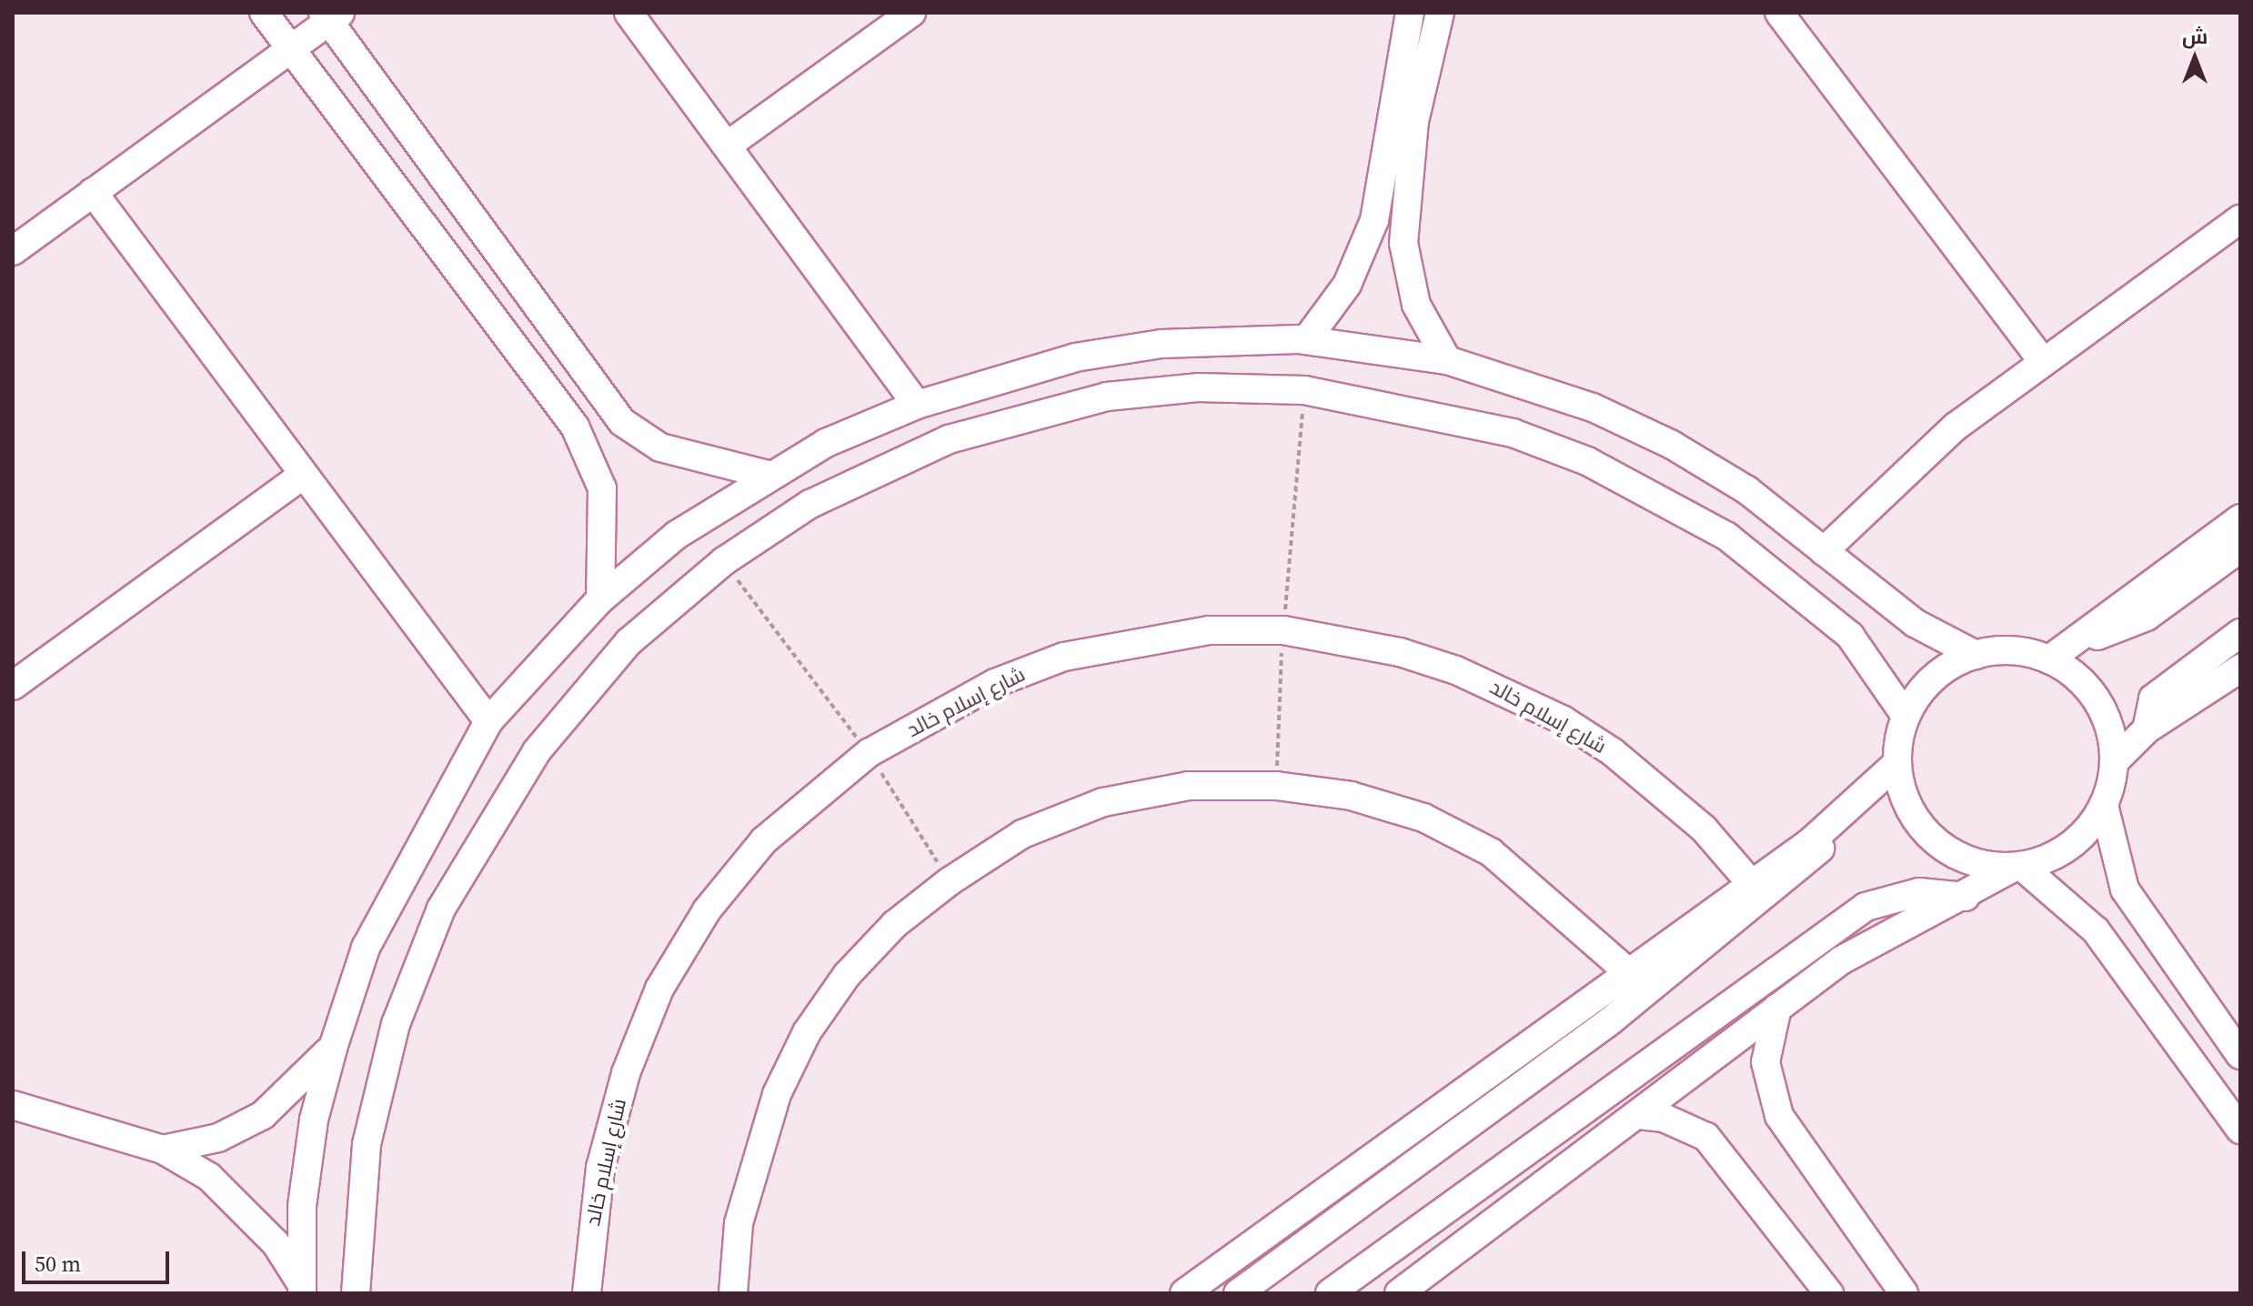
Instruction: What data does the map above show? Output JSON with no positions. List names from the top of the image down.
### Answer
{
  "streets": {
    "street": ["شارع إسلام خالد"]
  },
  "scale_bar": "50 m",
  "north": "top"
}
